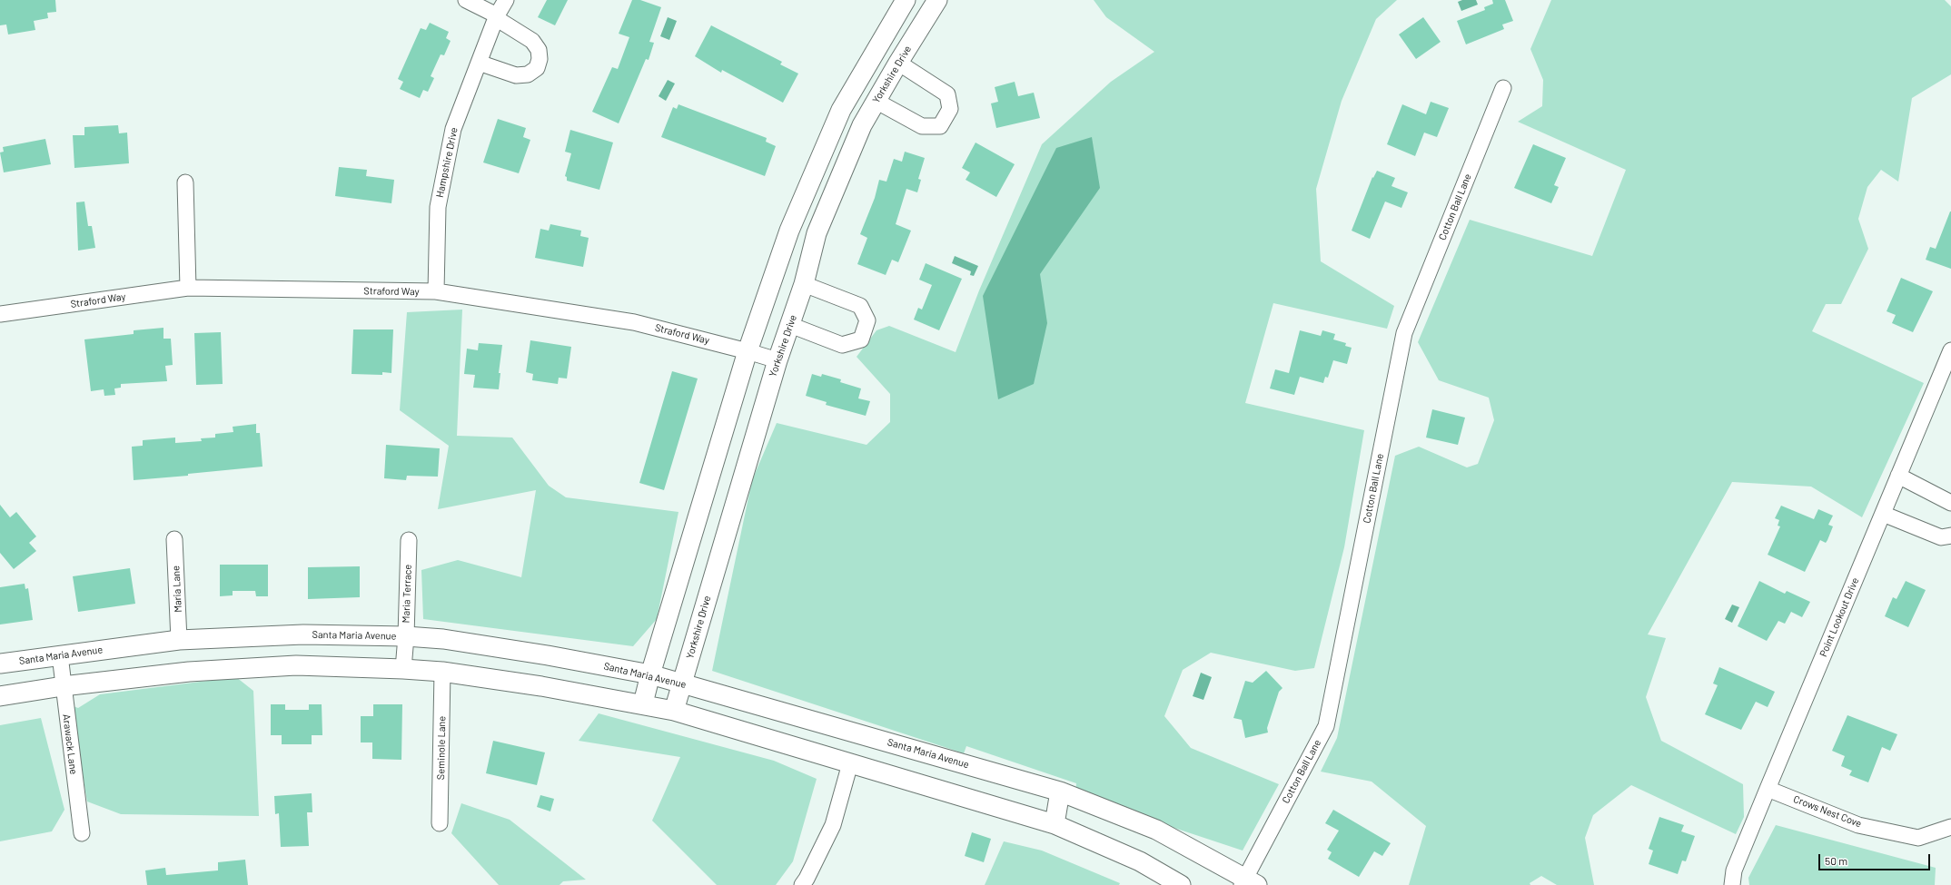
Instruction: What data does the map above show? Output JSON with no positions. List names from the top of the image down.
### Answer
{
  "streets": {
    "street": [
      "Yorkshire Drive",
      "Hampshire Drive",
      "Cotton Ball Lane",
      "Straford Way",
      "Maria Lane",
      "Maria Terrace",
      "Point Lookout Drive",
      "Santa Maria Avenue",
      "Arawack Lane",
      "Seminole Lane",
      "Crows Nest Cove"
    ]
  },
  "crossings": [
    ["Yorkshire Drive", "Straford Way"],
    ["Yorkshire Drive", "Santa Maria Avenue"],
    ["Hampshire Drive", "Straford Way"],
    ["Cotton Ball Lane", "Santa Maria Avenue"],
    ["Maria Lane", "Santa Maria Avenue"],
    ["Maria Terrace", "Santa Maria Avenue"],
    ["Point Lookout Drive", "Crows Nest Cove"],
    ["Santa Maria Avenue", "Arawack Lane"]
  ],
  "scale_bar": "50 m"
}
